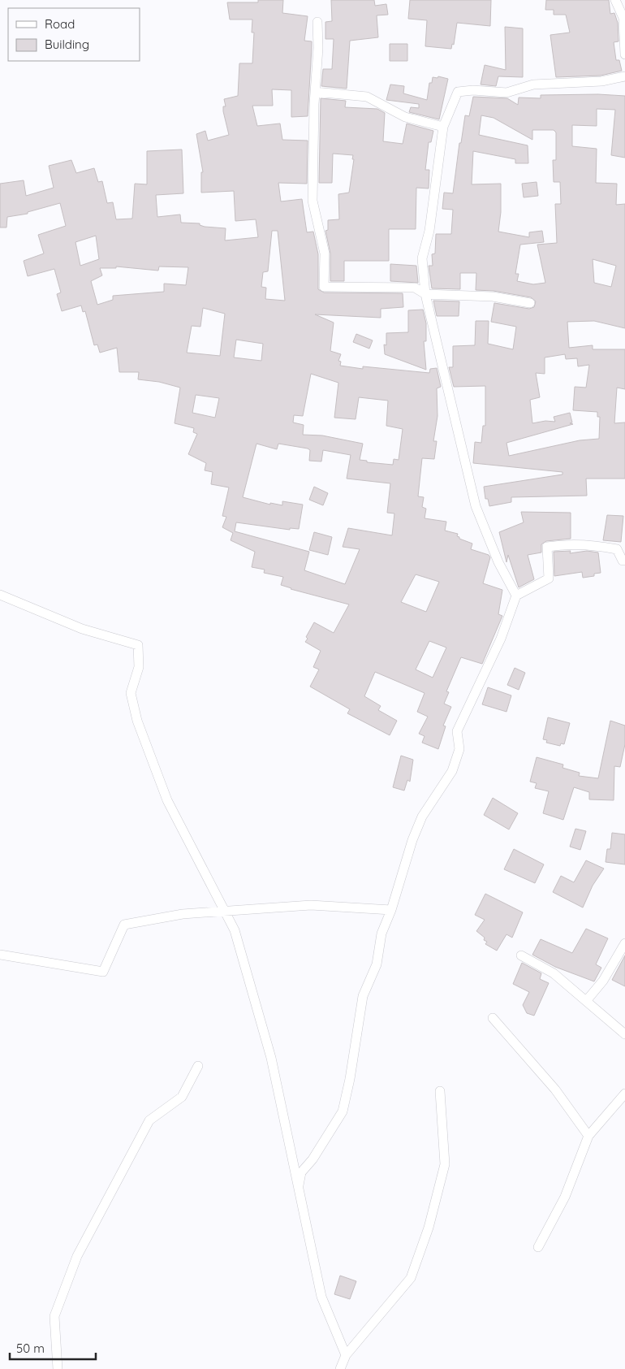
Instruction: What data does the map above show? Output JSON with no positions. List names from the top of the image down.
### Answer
{
  "legend": ["Road", "Building"],
  "scale_bar": "50 m"
}
